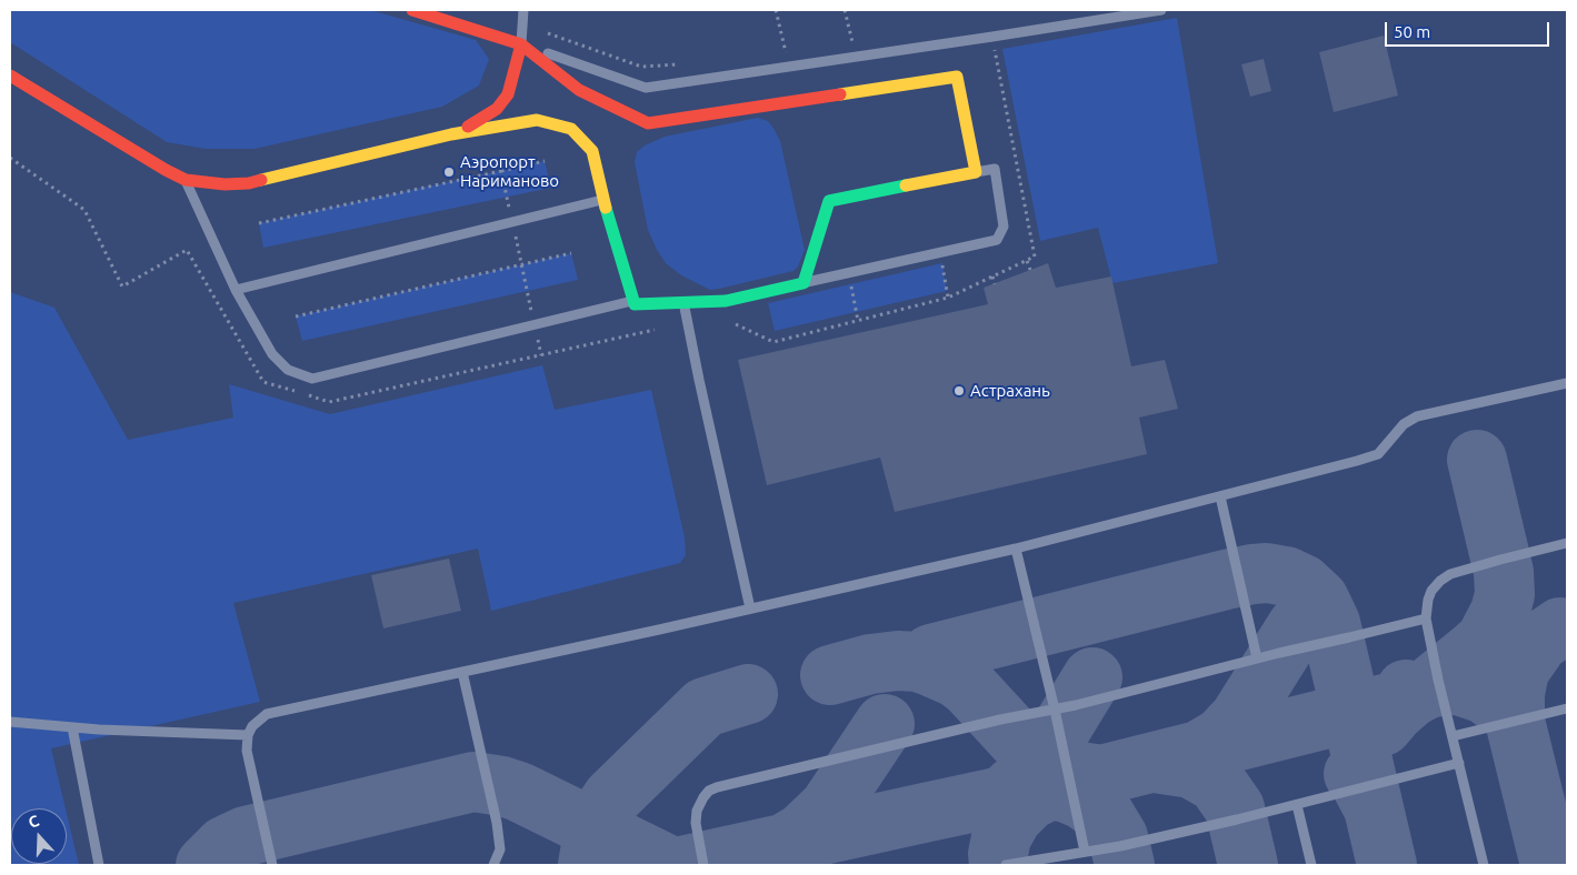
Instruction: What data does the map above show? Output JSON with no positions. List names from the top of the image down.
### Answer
{
  "places": ["Аэропорт Нариманово", "Астрахань"],
  "scale_bar": "50 m",
  "north": "top"
}
